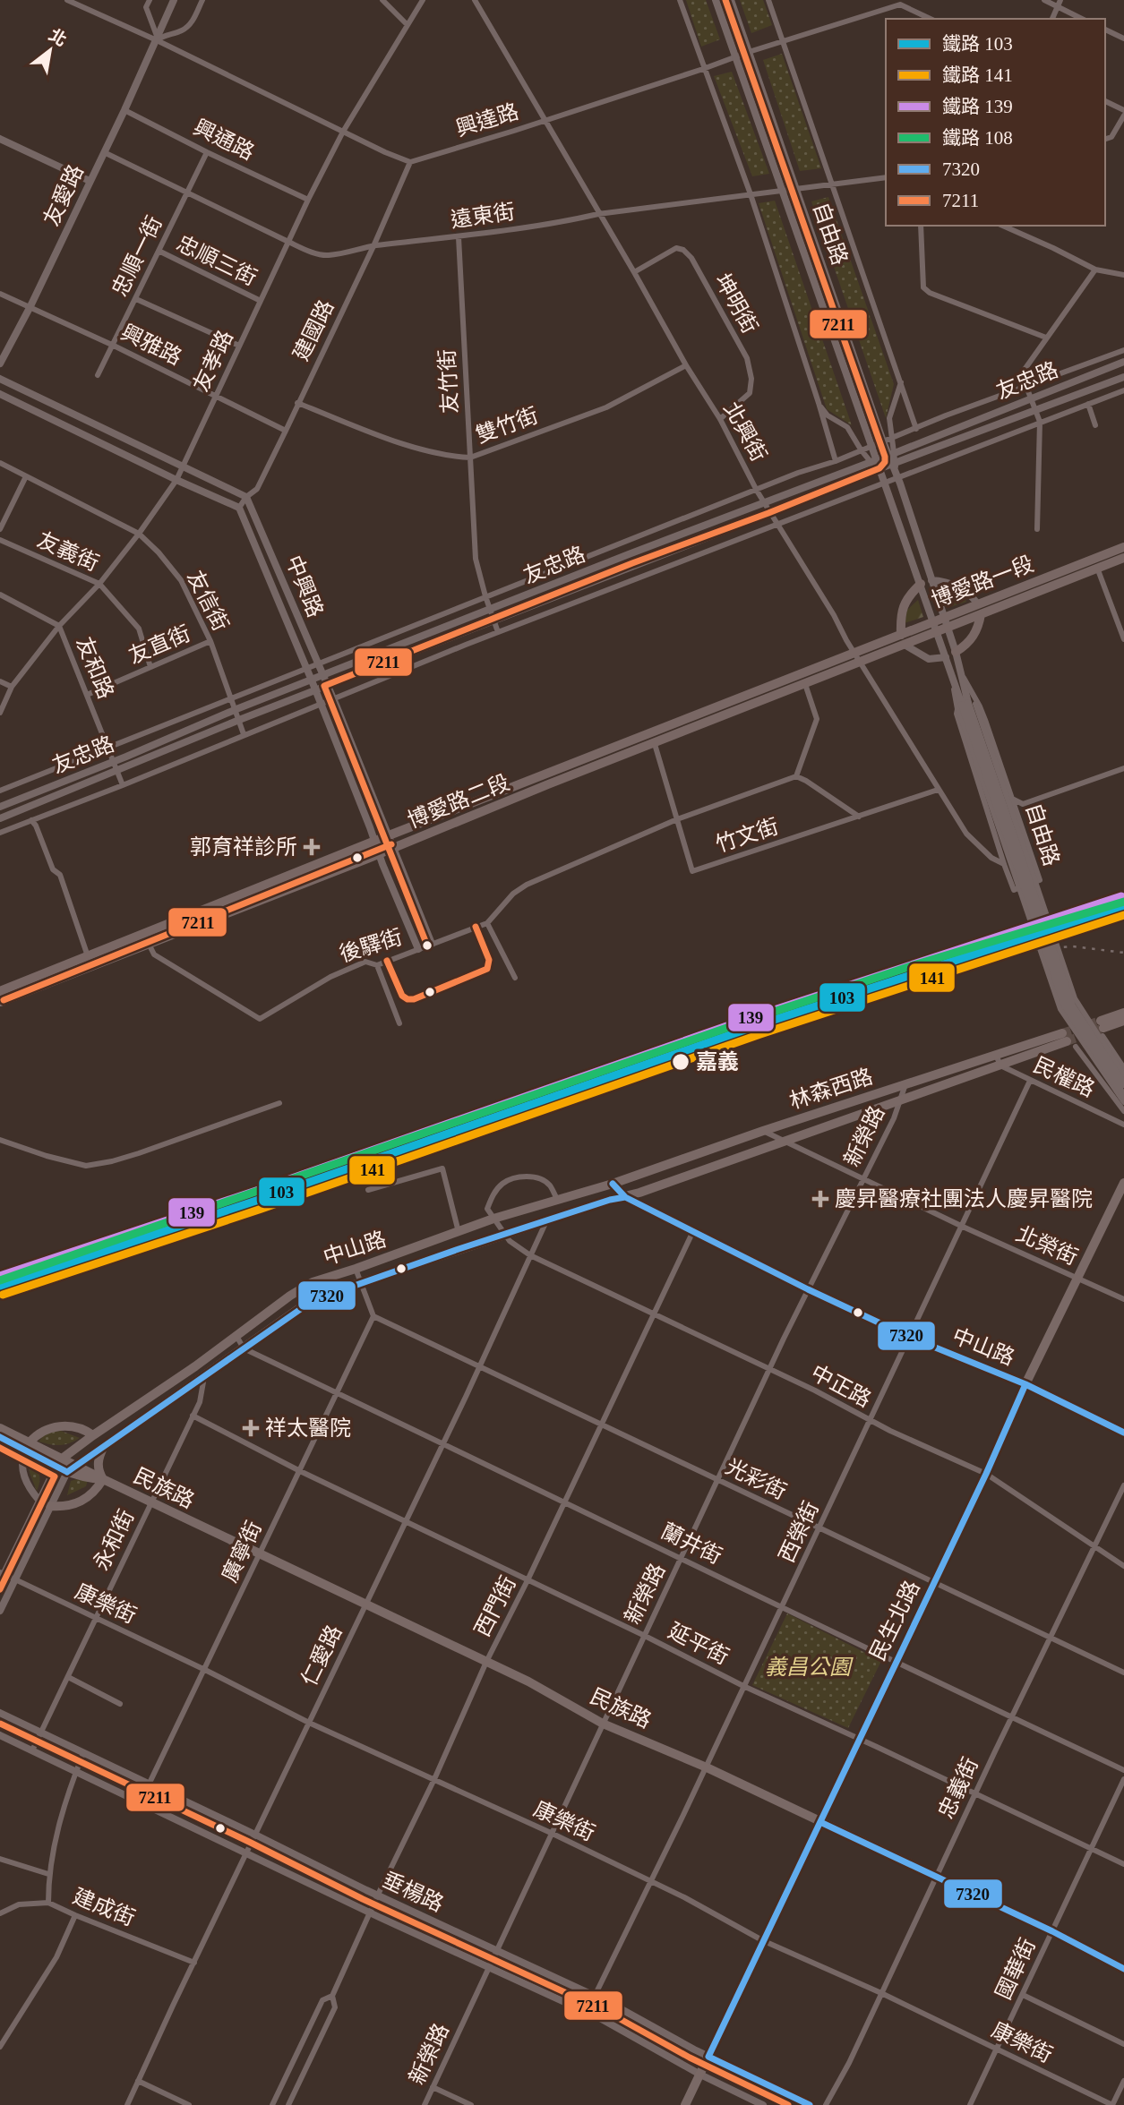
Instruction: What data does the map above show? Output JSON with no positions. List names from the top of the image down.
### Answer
{
  "streets": {
    "main road": [
      "博愛路一段",
      "博愛路二段",
      "林森西路",
      "中山路",
      "民族路",
      "民生北路"
    ],
    "street": [
      "興達路",
      "興通路",
      "友愛路",
      "遠東街",
      "自由路",
      "忠順一街",
      "忠順三街",
      "坤明街",
      "建國路",
      "興雅路",
      "友孝路",
      "友忠路",
      "友竹街",
      "雙竹街",
      "北興街",
      "友義街",
      "中興路",
      "友信街",
      "友直街",
      "友和路",
      "竹文街",
      "後驛街",
      "民權路",
      "新榮路",
      "北榮街",
      "中正路",
      "光彩街",
      "西榮街",
      "永和街",
      "蘭井街",
      "廣寧街",
      "康樂街",
      "西門街",
      "延平街",
      "仁愛路",
      "忠義街",
      "垂楊路",
      "建成街",
      "國華街"
    ]
  },
  "crossings": [
    ["興達路", "自由路"],
    ["興達路", "建國路"],
    ["興達路", "北興街"],
    ["興通路", "友愛路"],
    ["興通路", "忠順一街"],
    ["興通路", "友孝路"],
    ["友愛路", "遠東街"],
    ["友愛路", "興雅路"],
    ["遠東街", "自由路"],
    ["遠東街", "忠順一街"],
    ["遠東街", "建國路"],
    ["遠東街", "友孝路"],
    ["遠東街", "友竹街"],
    ["遠東街", "北興街"],
    ["自由路", "友忠路"],
    ["自由路", "北興街"],
    ["自由路", "博愛路一段"],
    ["忠順一街", "忠順三街"],
    ["忠順一街", "興雅路"],
    ["忠順三街", "友孝路"],
    ["坤明街", "北興街"],
    ["建國路", "興雅路"],
    ["建國路", "雙竹街"],
    ["建國路", "中興路"],
    ["興雅路", "友孝路"],
    ["友孝路", "友義街"],
    ["友孝路", "友信街"],
    ["友孝路", "友和路"],
    ["友忠路", "友竹街"],
    ["友忠路", "北興街"],
    ["友忠路", "中興路"],
    ["友忠路", "友信街"],
    ["友忠路", "友和路"],
    ["友竹街", "雙竹街"],
    ["雙竹街", "北興街"],
    ["北興街", "博愛路一段"],
    ["北興街", "博愛路二段"],
    ["北興街", "竹文街"],
    ["友義街", "友直街"],
    ["博愛路一段", "博愛路二段"],
    ["中興路", "博愛路二段"],
    ["中興路", "後驛街"],
    ["友信街", "友直街"],
    ["友直街", "友和路"],
    ["博愛路二段", "竹文街"],
    ["博愛路二段", "後驛街"],
    ["竹文街", "後驛街"],
    ["民權路", "林森西路"],
    ["民權路", "西榮街"],
    ["林森西路", "新榮路"],
    ["林森西路", "北榮街"],
    ["林森西路", "中山路"],
    ["新榮路", "北榮街"],
    ["新榮路", "中山路"],
    ["新榮路", "中正路"],
    ["新榮路", "光彩街"],
    ["新榮路", "民族路"],
    ["新榮路", "蘭井街"],
    ["新榮路", "康樂街"],
    ["新榮路", "延平街"],
    ["新榮路", "垂楊路"],
    ["北榮街", "西榮街"],
    ["北榮街", "民生北路"],
    ["中山路", "中正路"],
    ["中山路", "民族路"],
    ["中山路", "西榮街"],
    ["中山路", "永和街"],
    ["中山路", "蘭井街"],
    ["中山路", "西門街"],
    ["中山路", "民生北路"],
    ["中山路", "仁愛路"],
    ["中正路", "西榮街"],
    ["中正路", "西門街"],
    ["中正路", "民生北路"],
    ["中正路", "仁愛路"],
    ["中正路", "忠義街"],
    ["光彩街", "西榮街"],
    ["光彩街", "廣寧街"],
    ["光彩街", "西門街"],
    ["光彩街", "民生北路"],
    ["光彩街", "仁愛路"],
    ["光彩街", "忠義街"],
    ["民族路", "西榮街"],
    ["民族路", "永和街"],
    ["民族路", "廣寧街"],
    ["民族路", "西門街"],
    ["民族路", "民生北路"],
    ["民族路", "仁愛路"],
    ["民族路", "忠義街"],
    ["民族路", "國華街"],
    ["西榮街", "蘭井街"],
    ["西榮街", "康樂街"],
    ["西榮街", "延平街"],
    ["西榮街", "垂楊路"],
    ["永和街", "康樂街"],
    ["永和街", "延平街"],
    ["永和街", "垂楊路"],
    ["蘭井街", "廣寧街"],
    ["蘭井街", "西門街"],
    ["蘭井街", "民生北路"],
    ["蘭井街", "仁愛路"],
    ["蘭井街", "忠義街"],
    ["廣寧街", "康樂街"],
    ["廣寧街", "延平街"],
    ["廣寧街", "垂楊路"],
    ["康樂街", "西門街"],
    ["康樂街", "民生北路"],
    ["康樂街", "仁愛路"],
    ["康樂街", "忠義街"],
    ["康樂街", "國華街"],
    ["西門街", "延平街"],
    ["西門街", "垂楊路"],
    ["民生北路", "延平街"],
    ["民生北路", "垂楊路"],
    ["延平街", "仁愛路"],
    ["延平街", "忠義街"],
    ["延平街", "國華街"],
    ["仁愛路", "垂楊路"],
    ["仁愛路", "建成街"]
  ],
  "parks": ["義昌公園"],
  "places": {
    "health": ["郭育祥診所", "慶昇醫療社團法人慶昇醫院", "祥太醫院"],
    "other": ["嘉義"]
  },
  "lines": [
    "transit line 7211",
    "rail line 139",
    "rail line 108",
    "rail line 103",
    "rail line 141",
    "transit line 7320"
  ],
  "legend": [
    "鐵路 103",
    "鐵路 141",
    "鐵路 139",
    "鐵路 108",
    "7320",
    "7211"
  ],
  "north": "top right"
}
